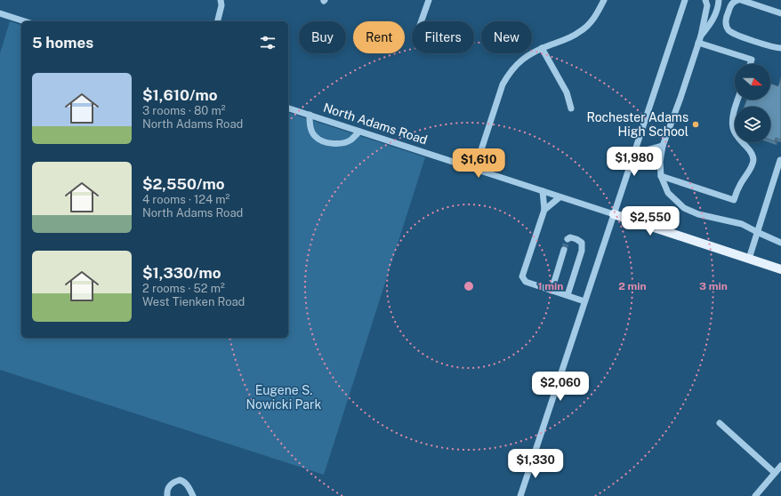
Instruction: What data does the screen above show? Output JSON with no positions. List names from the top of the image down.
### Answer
{
  "streets": {
    "main road": ["North Adams Road"]
  },
  "parks": ["Eugene S. Nowicki Park"],
  "places": ["Rochester Adams High School"],
  "north": "right",
  "page": {
    "chip": [
      "Buy",
      "Rent",
      "Filters",
      "New"
    ],
    "heading": "5 homes",
    "list": [
      {
        "name": "$1,610/mo",
        "note": "3 rooms · 80 m² · North Adams Road"
      },
      {
        "name": "$2,550/mo",
        "note": "4 rooms · 124 m² · North Adams Road"
      },
      {
        "name": "$1,330/mo",
        "note": "2 rooms · 52 m² · West Tienken Road"
      }
    ],
    "price": [
      "$1,980",
      "$1,610",
      "$2,550",
      "$2,060",
      "$1,330"
    ]
  },
  "rings": ["1 min", "2 min", "3 min"]
}
